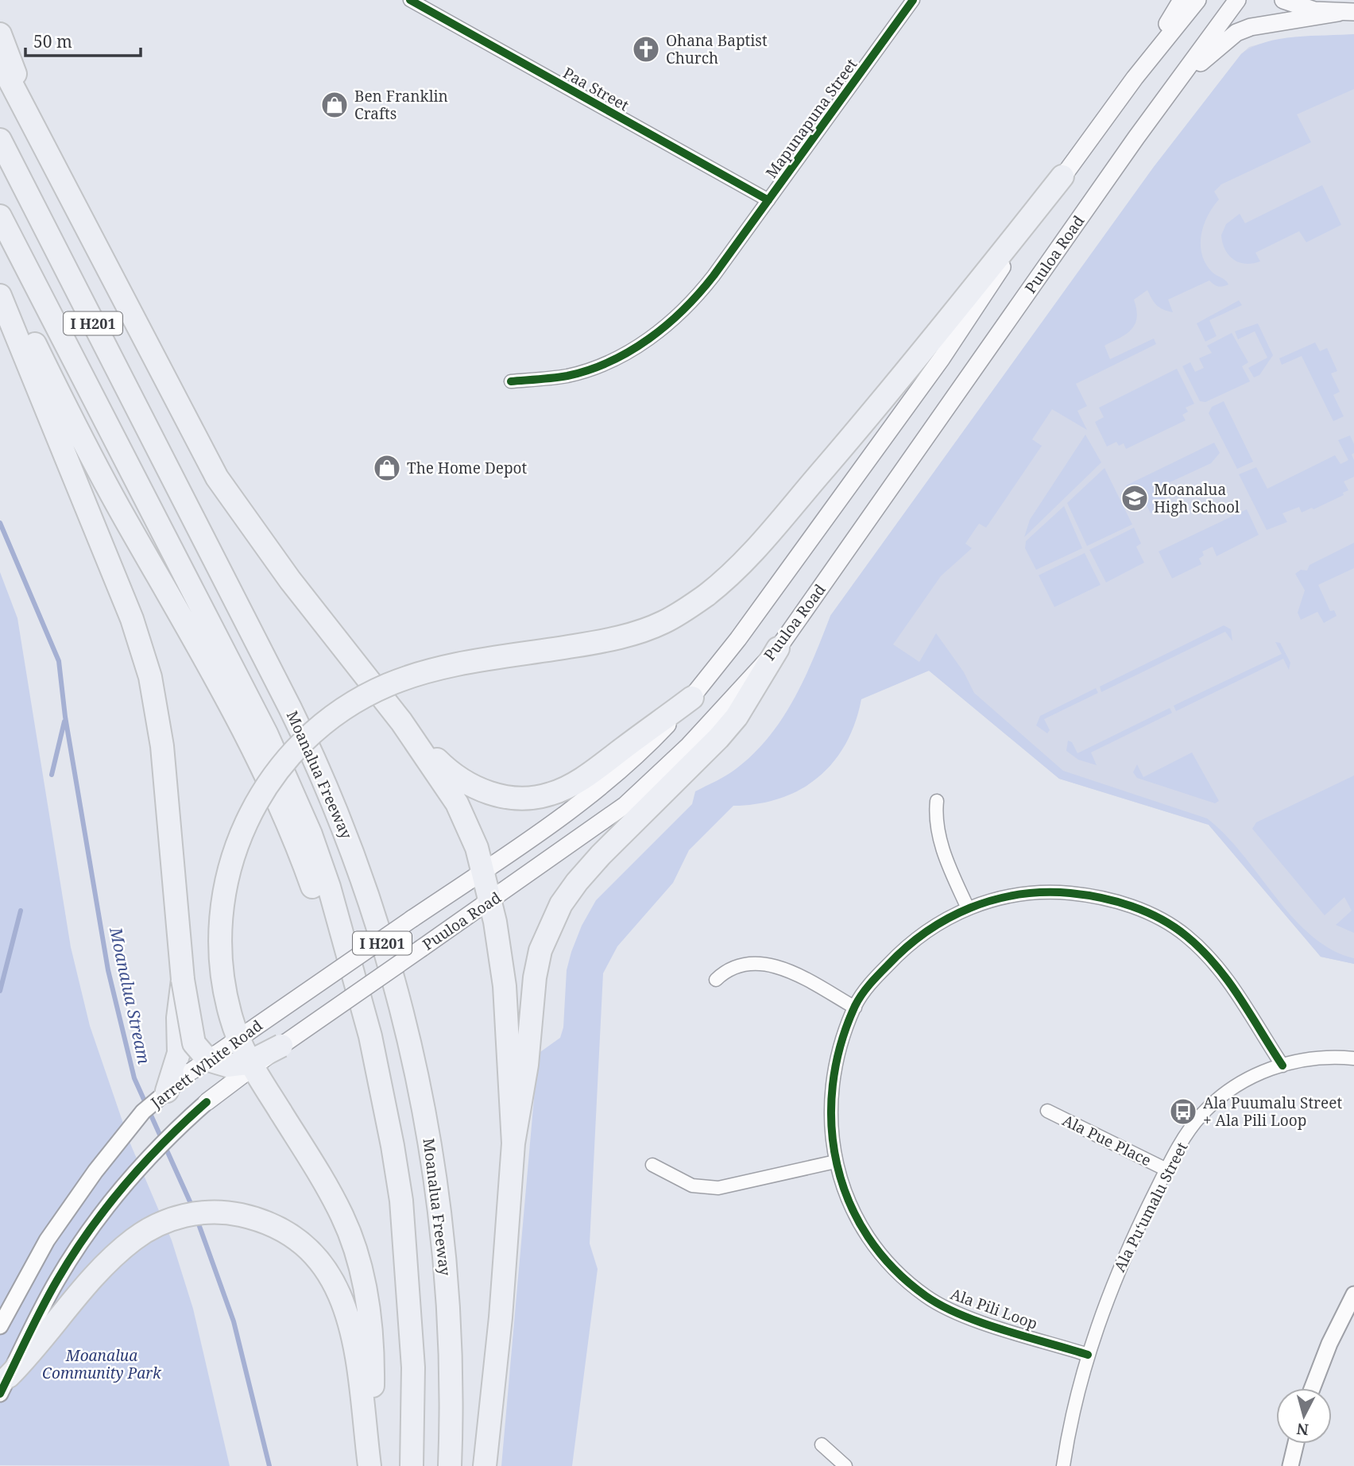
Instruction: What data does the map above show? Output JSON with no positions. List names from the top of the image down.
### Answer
{
  "streets": {
    "highway": ["I H201", "Moanalua Freeway"],
    "main road": ["Puuloa Road", "Jarrett White Road"],
    "street": [
      "Paa Street",
      "Mapunapuna Street",
      "Ala Pue Place",
      "Ala Puʻumalu Street",
      "Ala Pili Loop"
    ]
  },
  "crossings": [
    ["Paa Street", "Mapunapuna Street"],
    ["Puuloa Road", "Jarrett White Road"],
    ["Ala Pue Place", "Ala Puʻumalu Street"],
    ["Ala Puʻumalu Street", "Ala Pili Loop"]
  ],
  "water": ["Moanalua Stream"],
  "parks": ["Moanalua Community Park"],
  "places": {
    "church": ["Ohana Baptist Church"],
    "shop": ["Ben Franklin Crafts", "The Home Depot"],
    "school or university": ["Moanalua High School"],
    "bus stop": ["Ala Puumalu Street + Ala Pili Loop"]
  },
  "scale_bar": "50 m",
  "north": "bottom"
}
